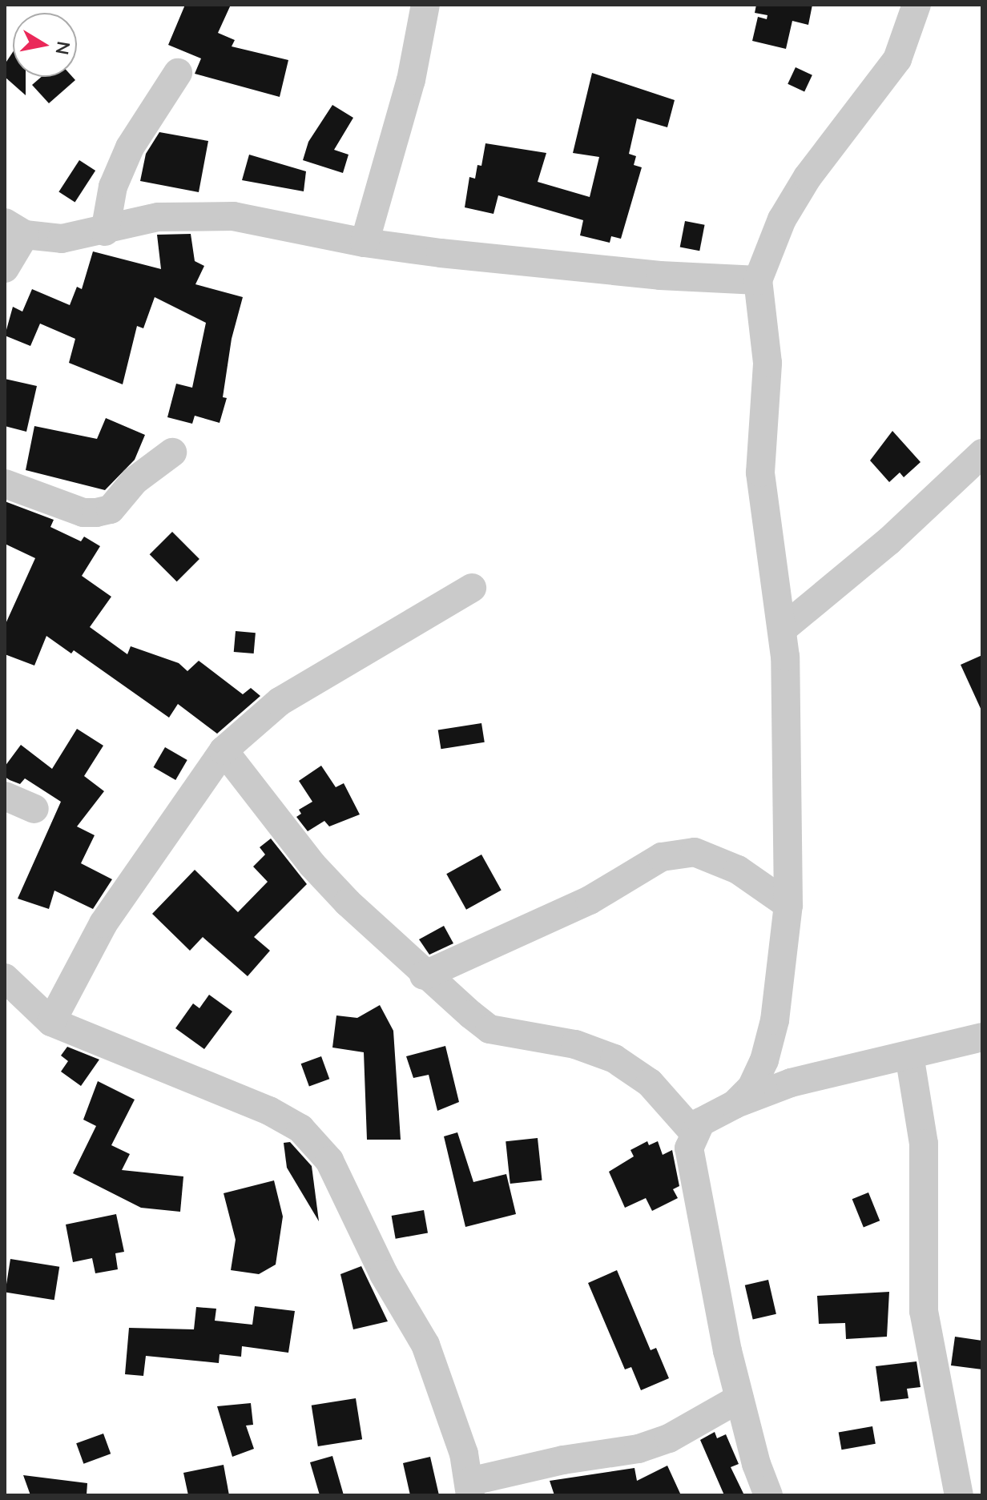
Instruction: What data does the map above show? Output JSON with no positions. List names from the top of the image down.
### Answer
{
  "north": "right"
}
